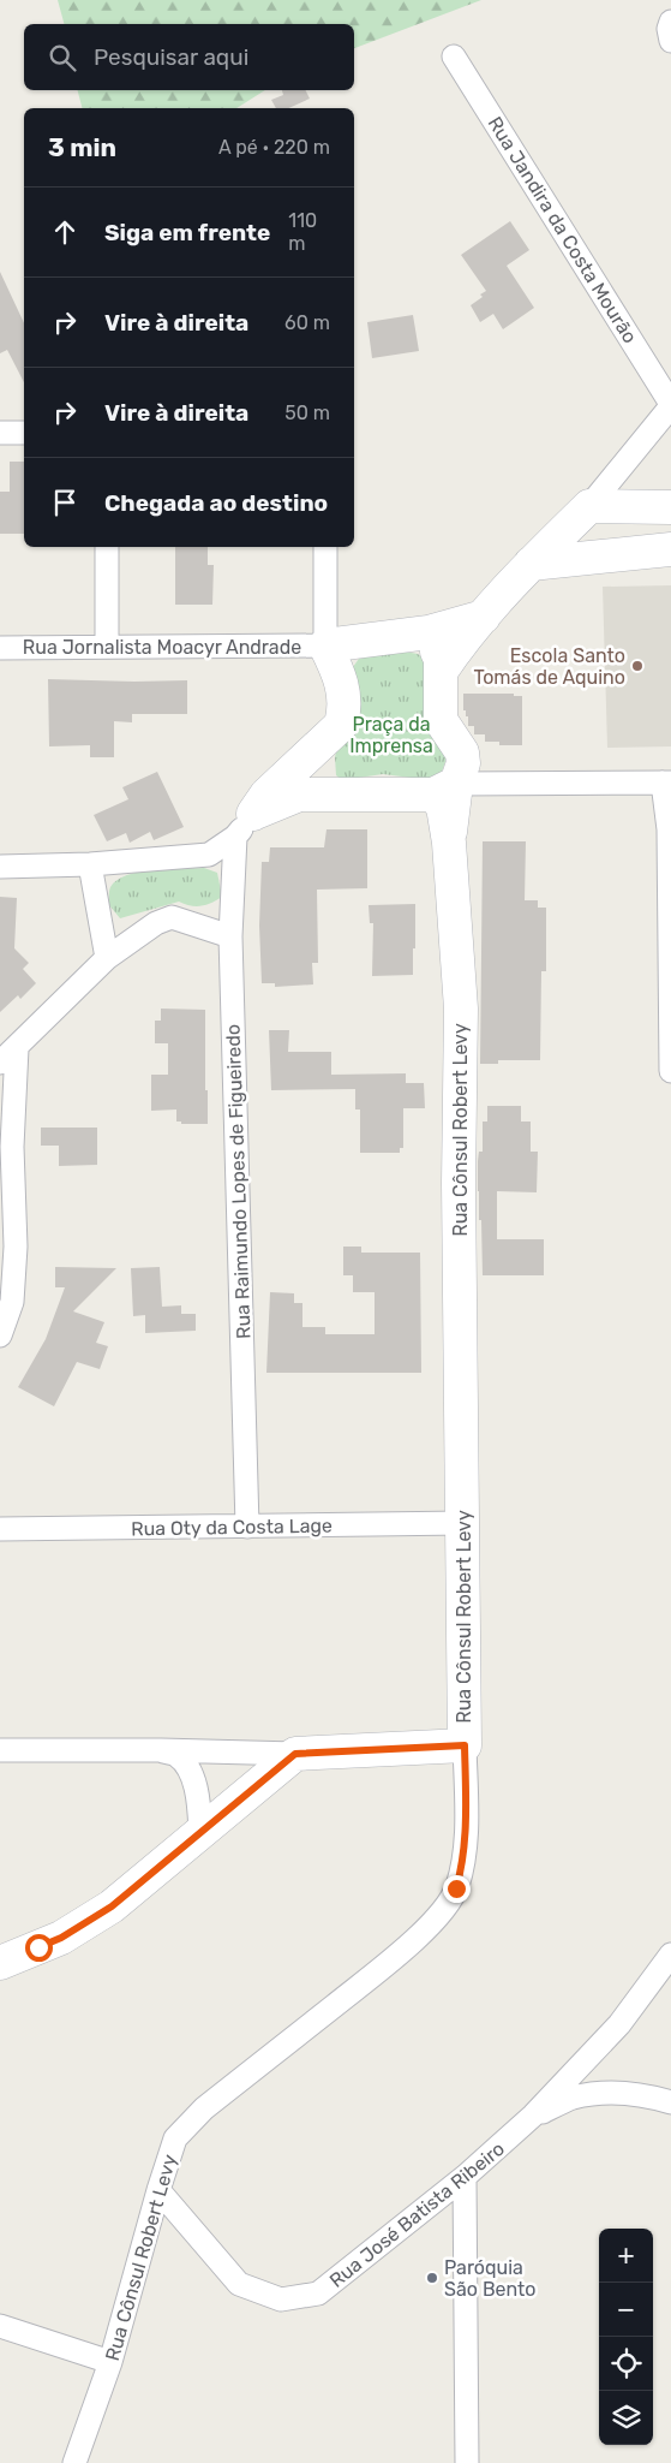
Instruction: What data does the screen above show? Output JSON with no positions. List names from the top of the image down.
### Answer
{
  "streets": {
    "street": [
      "Rua Jandira da Costa Mourão",
      "Rua Jornalista Moacyr Andrade",
      "Rua Cônsul Robert Levy",
      "Rua Raimundo Lopes de Figueiredo",
      "Rua Oty da Costa Lage",
      "Rua José Batista Ribeiro"
    ]
  },
  "crossings": [
    ["Rua Cônsul Robert Levy", "Rua Oty da Costa Lage"],
    ["Rua Cônsul Robert Levy", "Rua José Batista Ribeiro"],
    ["Rua Raimundo Lopes de Figueiredo", "Rua Oty da Costa Lage"]
  ],
  "parks": ["Praça da Imprensa"],
  "places": ["Escola Santo Tomás de Aquino", "Paróquia São Bento"],
  "page": {
    "search": "Pesquisar aqui",
    "heading": ["3 min", "A pé · 220 m"],
    "list": [
      ["Siga em frente", "110 m"],
      ["Vire à direita", "60 m"],
      ["Vire à direita", "50 m"],
      "Chegada ao destino"
    ],
    "map_buttons": ["+", "−"]
  }
}
